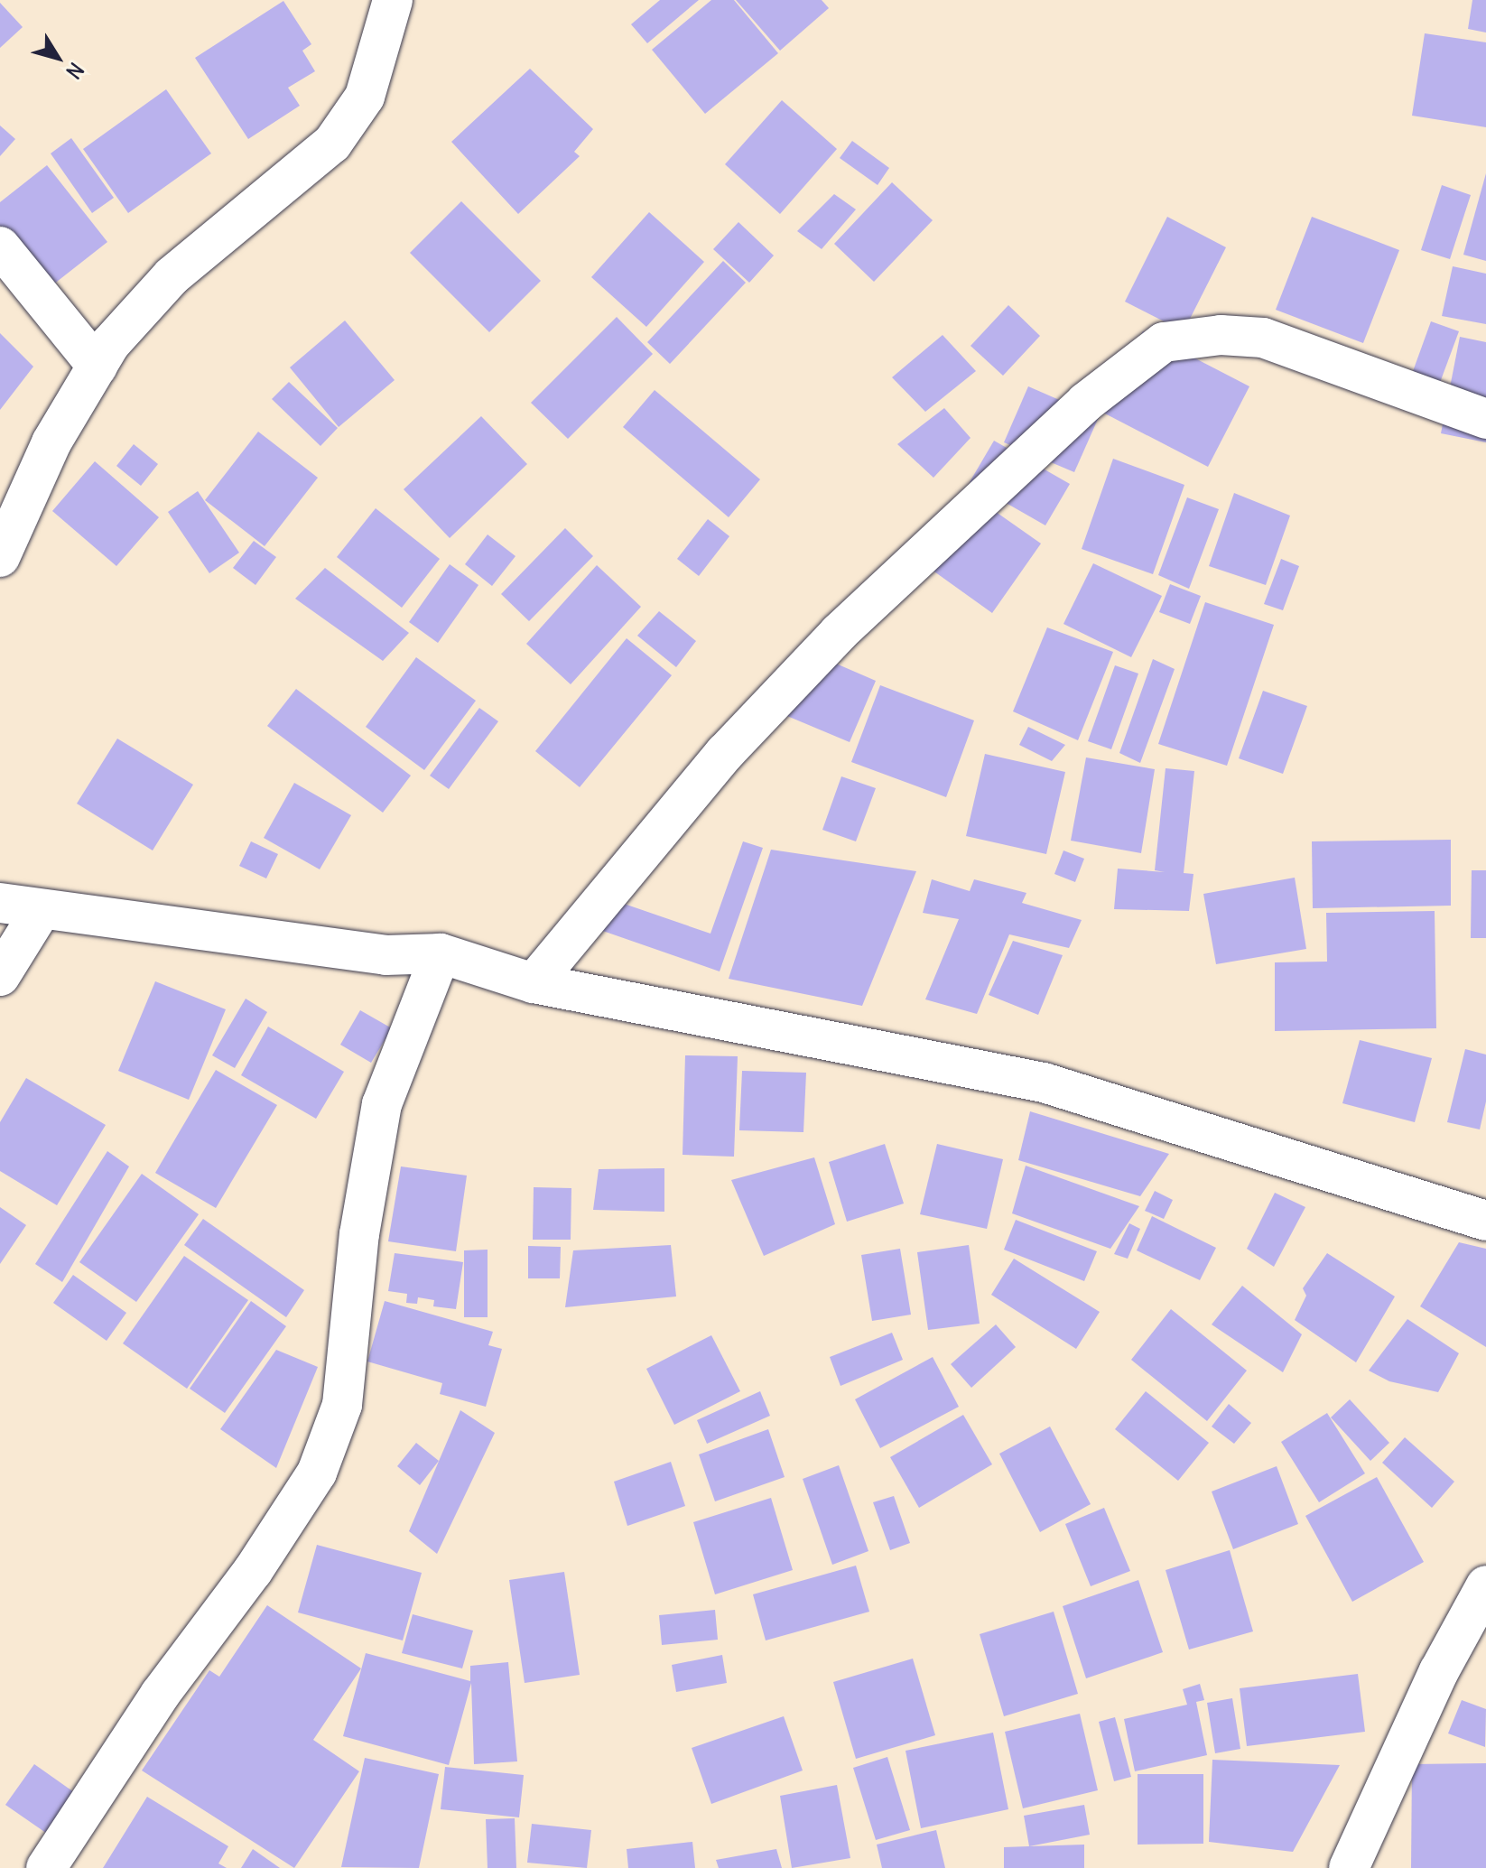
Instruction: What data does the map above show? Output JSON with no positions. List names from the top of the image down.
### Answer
{
  "north": "bottom right"
}
